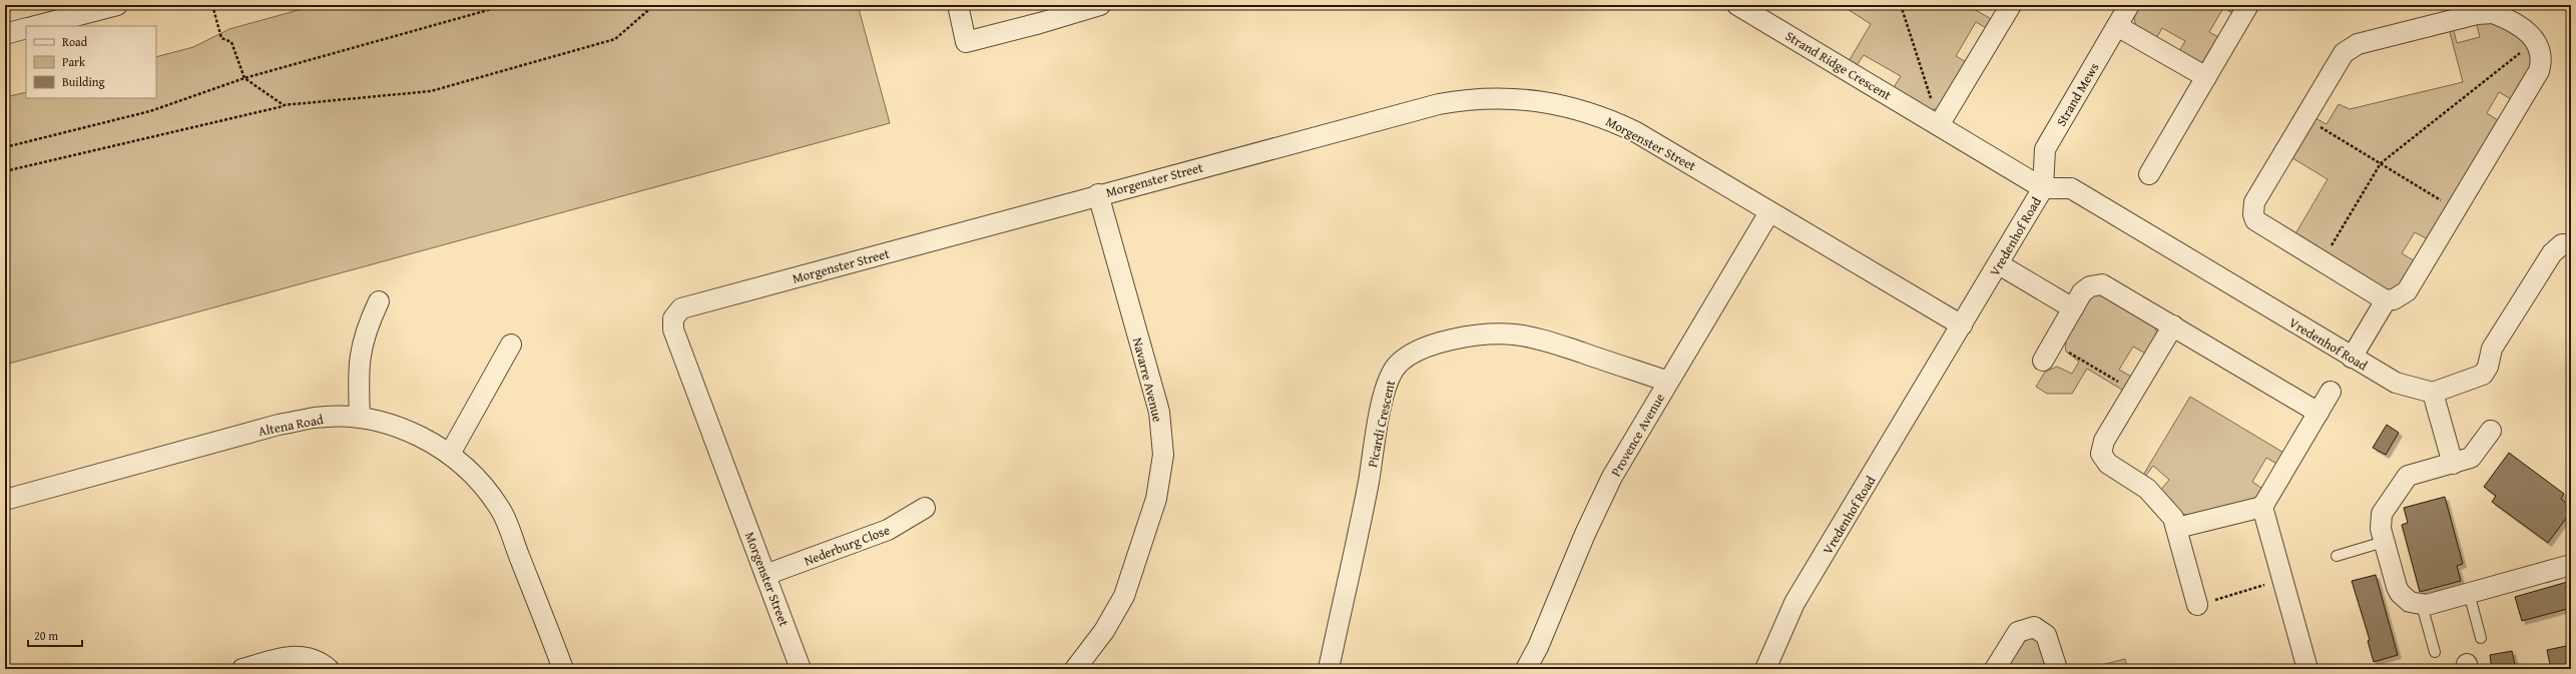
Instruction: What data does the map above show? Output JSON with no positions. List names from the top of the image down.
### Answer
{
  "streets": {
    "street": [
      "Strand Ridge Crescent",
      "Strand Mews",
      "Morgenster Street",
      "Vredenhof Road",
      "Navarre Avenue",
      "Picardi Crescent",
      "Altena Road",
      "Provence Avenue",
      "Nederburg Close"
    ]
  },
  "crossings": [
    ["Strand Ridge Crescent", "Strand Mews"],
    ["Strand Ridge Crescent", "Vredenhof Road"],
    ["Strand Mews", "Vredenhof Road"],
    ["Morgenster Street", "Vredenhof Road"],
    ["Morgenster Street", "Navarre Avenue"],
    ["Morgenster Street", "Provence Avenue"],
    ["Morgenster Street", "Nederburg Close"],
    ["Picardi Crescent", "Provence Avenue"]
  ],
  "legend": ["Road", "Park", "Building"],
  "scale_bar": "20 m"
}
